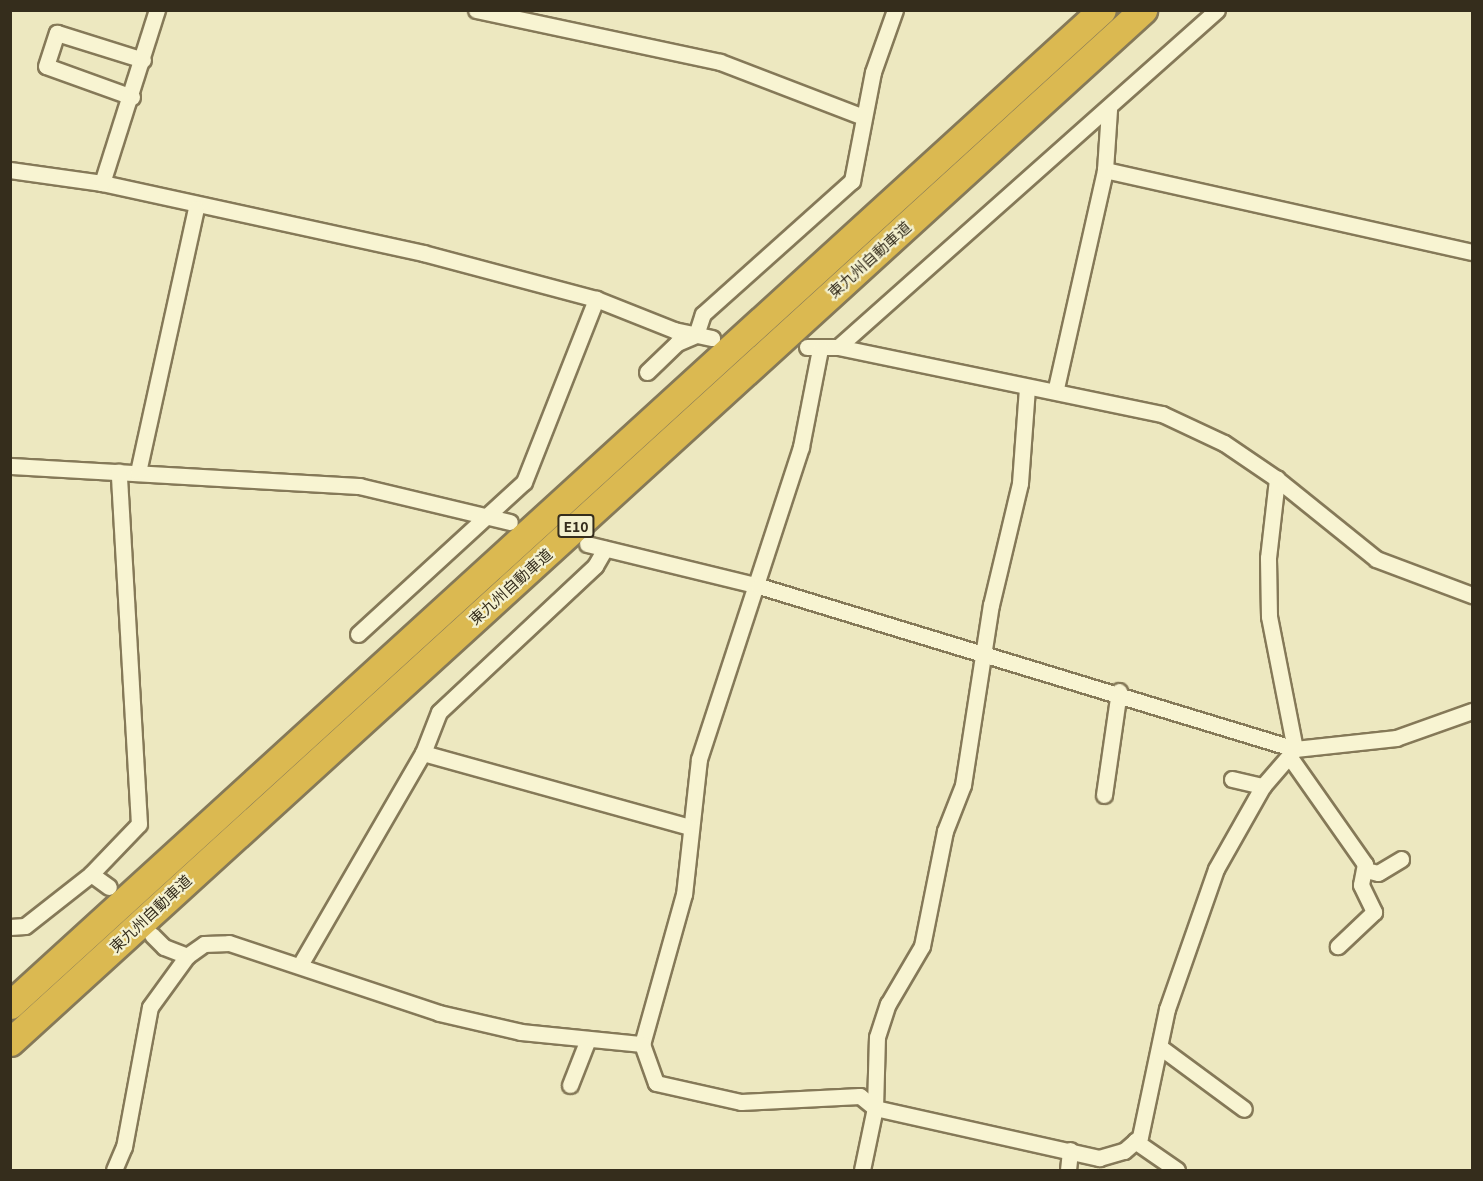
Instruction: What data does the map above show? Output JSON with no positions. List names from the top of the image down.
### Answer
{
  "streets": {
    "highway": ["東九州自動車道", "E10"]
  }
}
